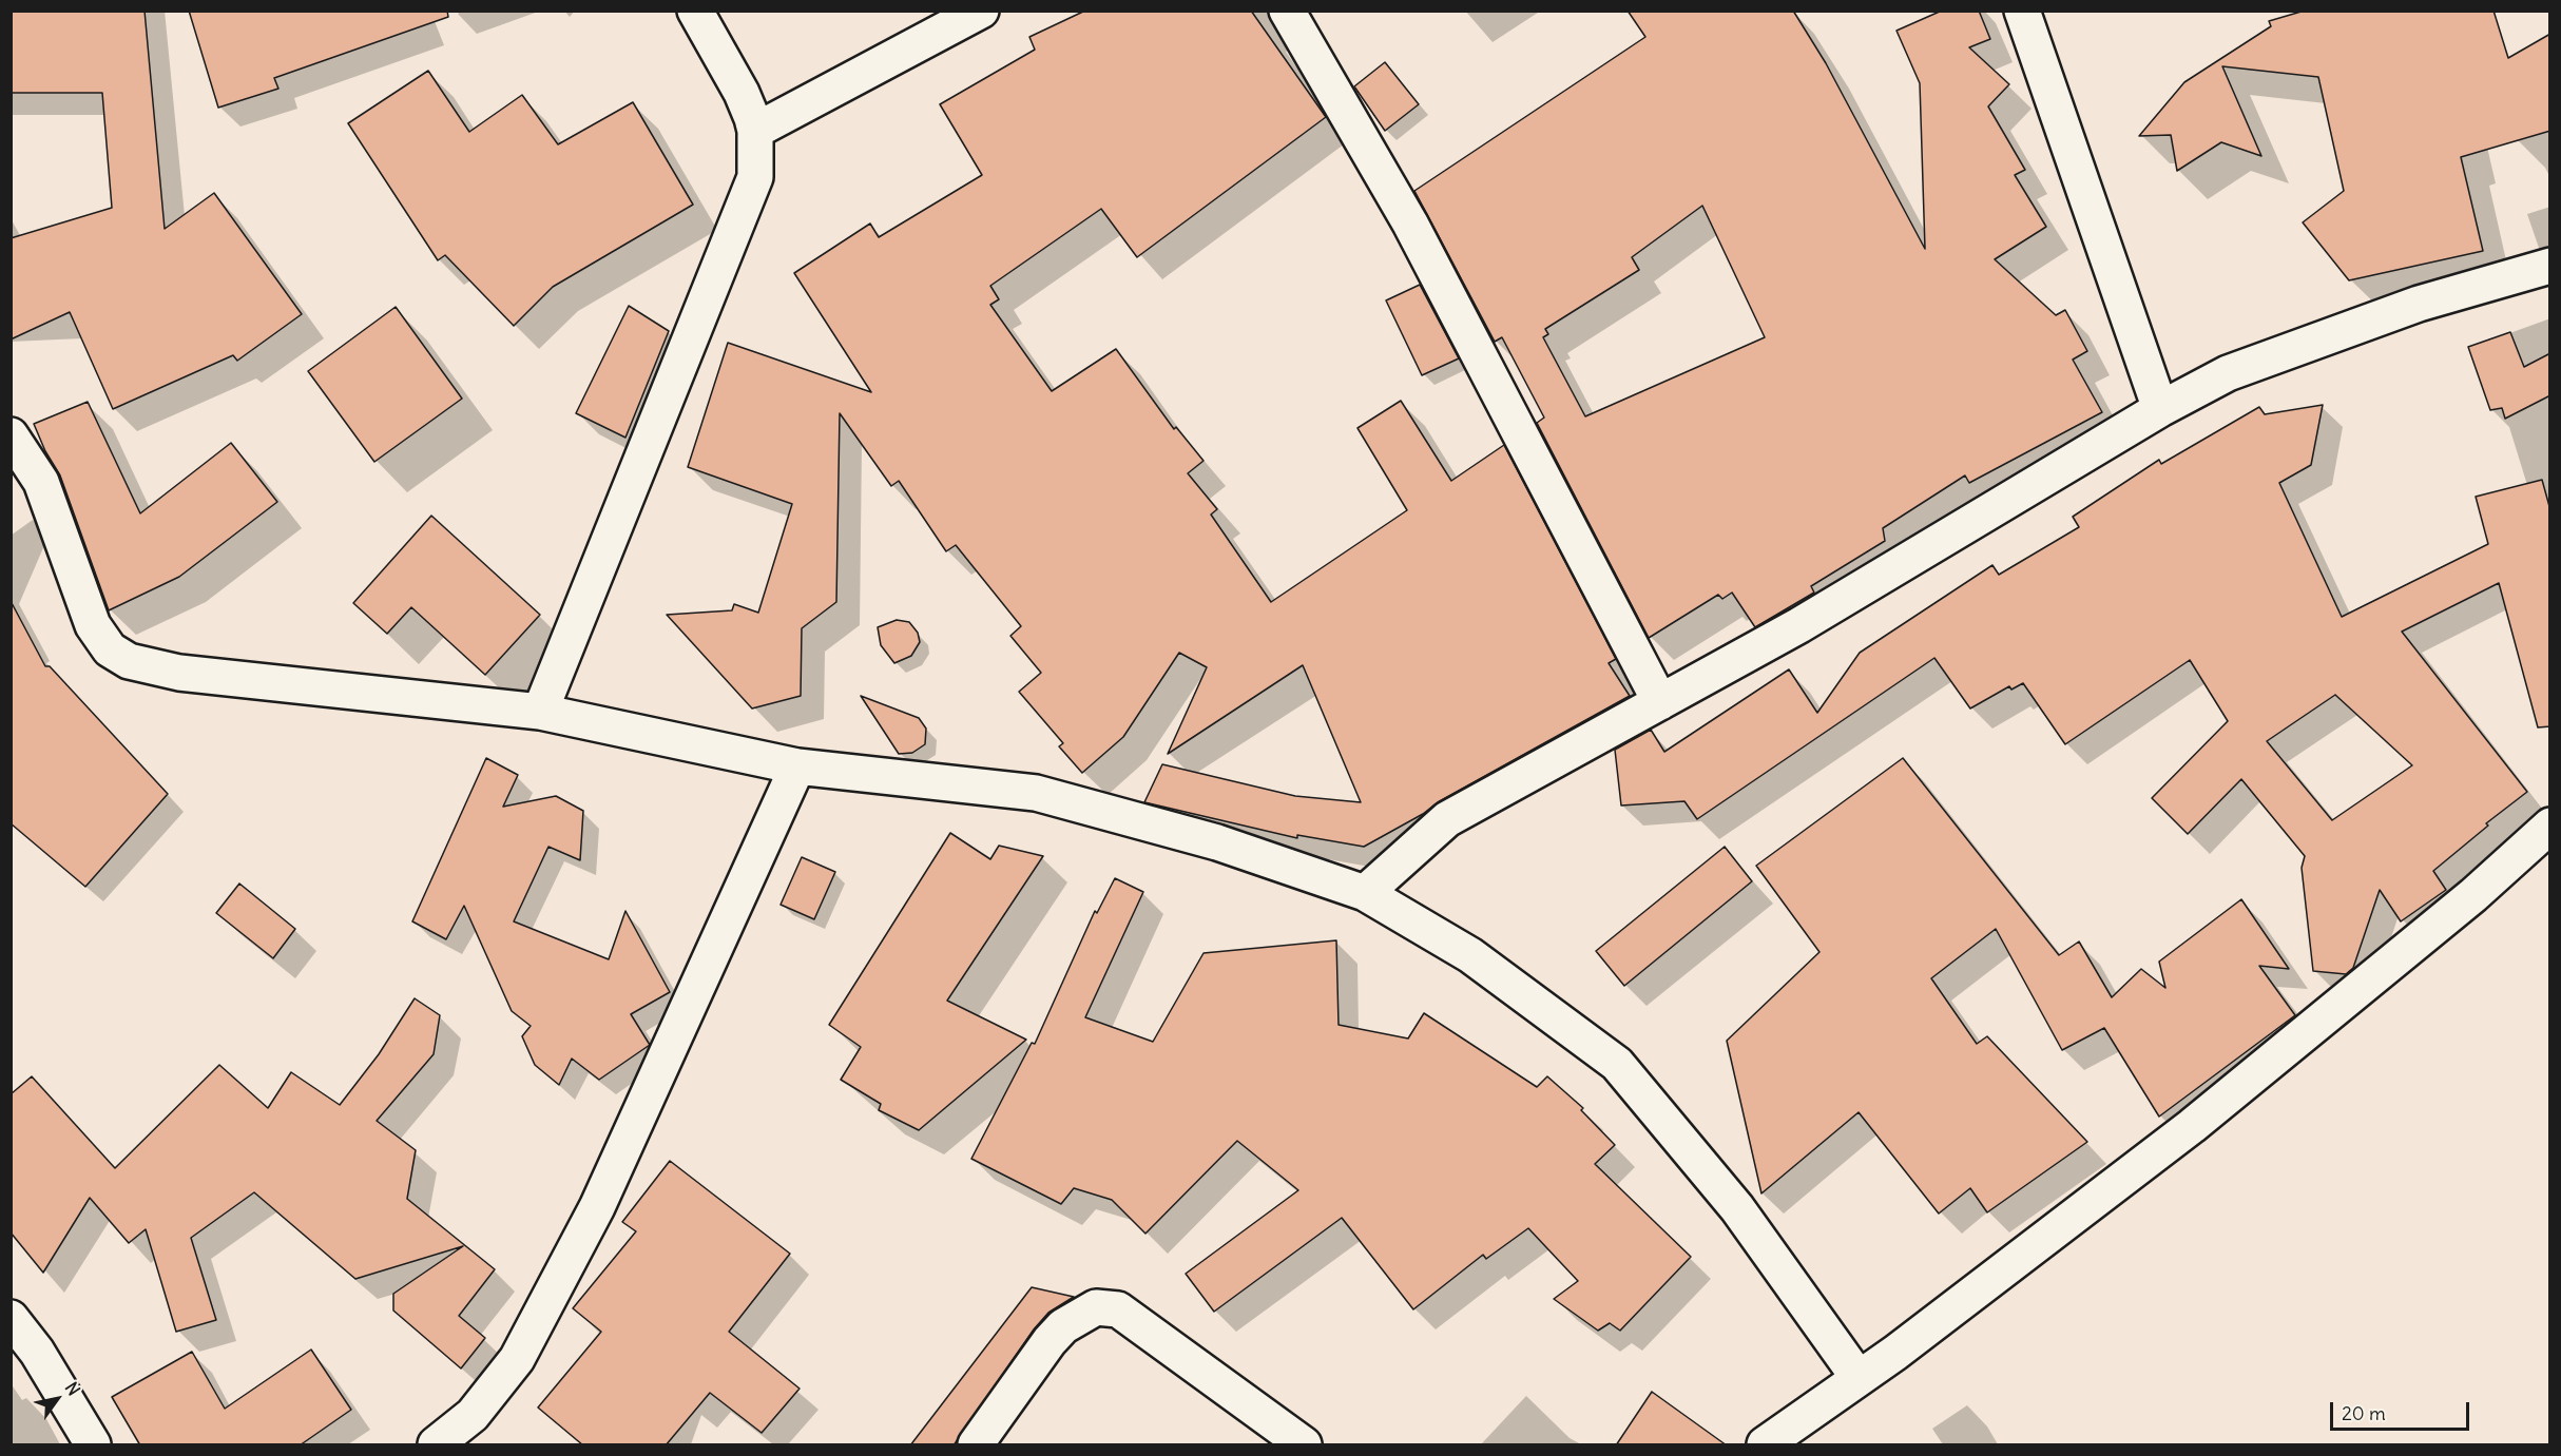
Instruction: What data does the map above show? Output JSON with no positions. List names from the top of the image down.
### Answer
{
  "scale_bar": "20 m",
  "north": "top right"
}
